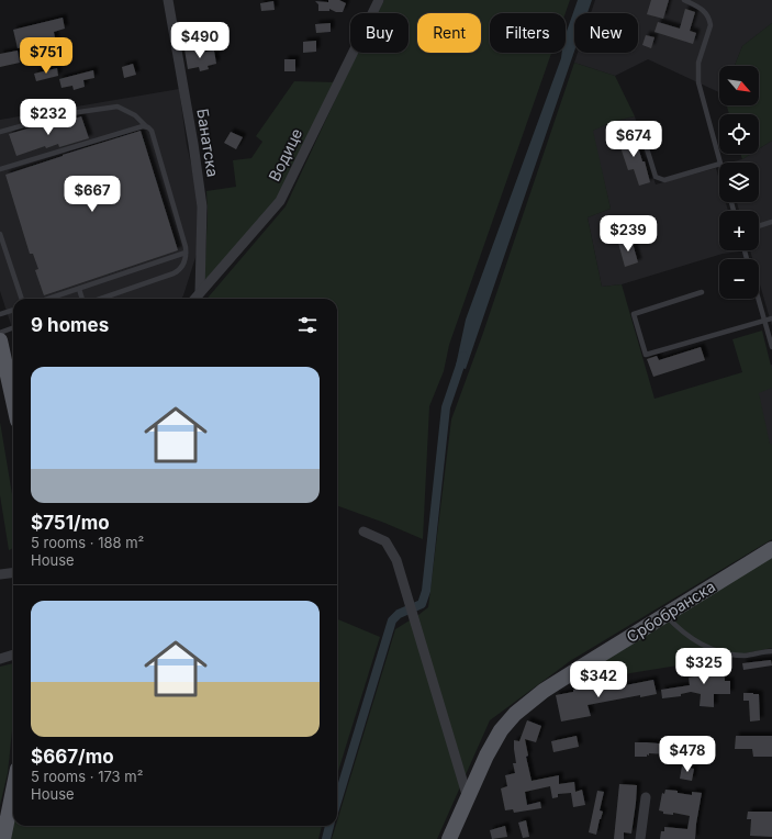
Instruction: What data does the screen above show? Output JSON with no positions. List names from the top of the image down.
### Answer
{
  "streets": {
    "main road": ["Србобранска"],
    "street": ["Банатска", "Водице"]
  },
  "crossings": [
    ["Банатска", "Водице"]
  ],
  "north": "bottom right",
  "page": {
    "chip": [
      "Buy",
      "Rent",
      "Filters",
      "New"
    ],
    "price": [
      "$490",
      "$751",
      "$232",
      "$674",
      "$667",
      "$239",
      "$325",
      "$342",
      "$478"
    ],
    "map_buttons": ["+", "−"],
    "heading": "9 homes",
    "list": [
      {
        "name": "$751/mo",
        "note": "5 rooms · 188 m² · House"
      },
      {
        "name": "$667/mo",
        "note": "5 rooms · 173 m² · House"
      }
    ]
  }
}
